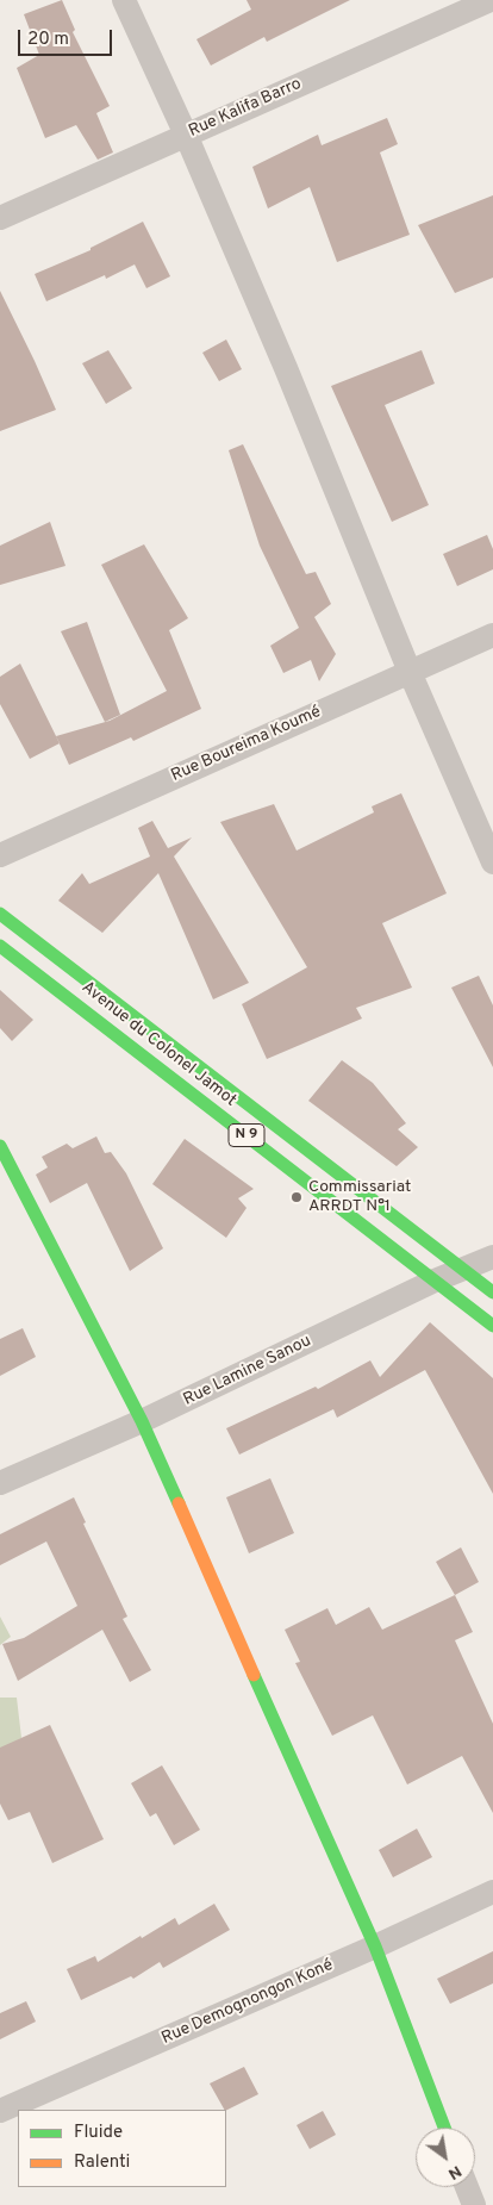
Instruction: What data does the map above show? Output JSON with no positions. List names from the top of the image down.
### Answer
{
  "streets": {
    "main road": ["Avenue du Colonel Jamot", "N 9"],
    "street": [
      "Rue Kalifa Barro",
      "Rue Boureima Koumé",
      "Rue Lamine Sanou",
      "Rue Demognongon Koné"
    ]
  },
  "crossings": [
    ["Avenue du Colonel Jamot", "Rue Lamine Sanou"]
  ],
  "places": ["Commissariat ARRDT N°1"],
  "legend": ["Fluide", "Ralenti"],
  "scale_bar": "20 m",
  "north": "bottom right"
}
